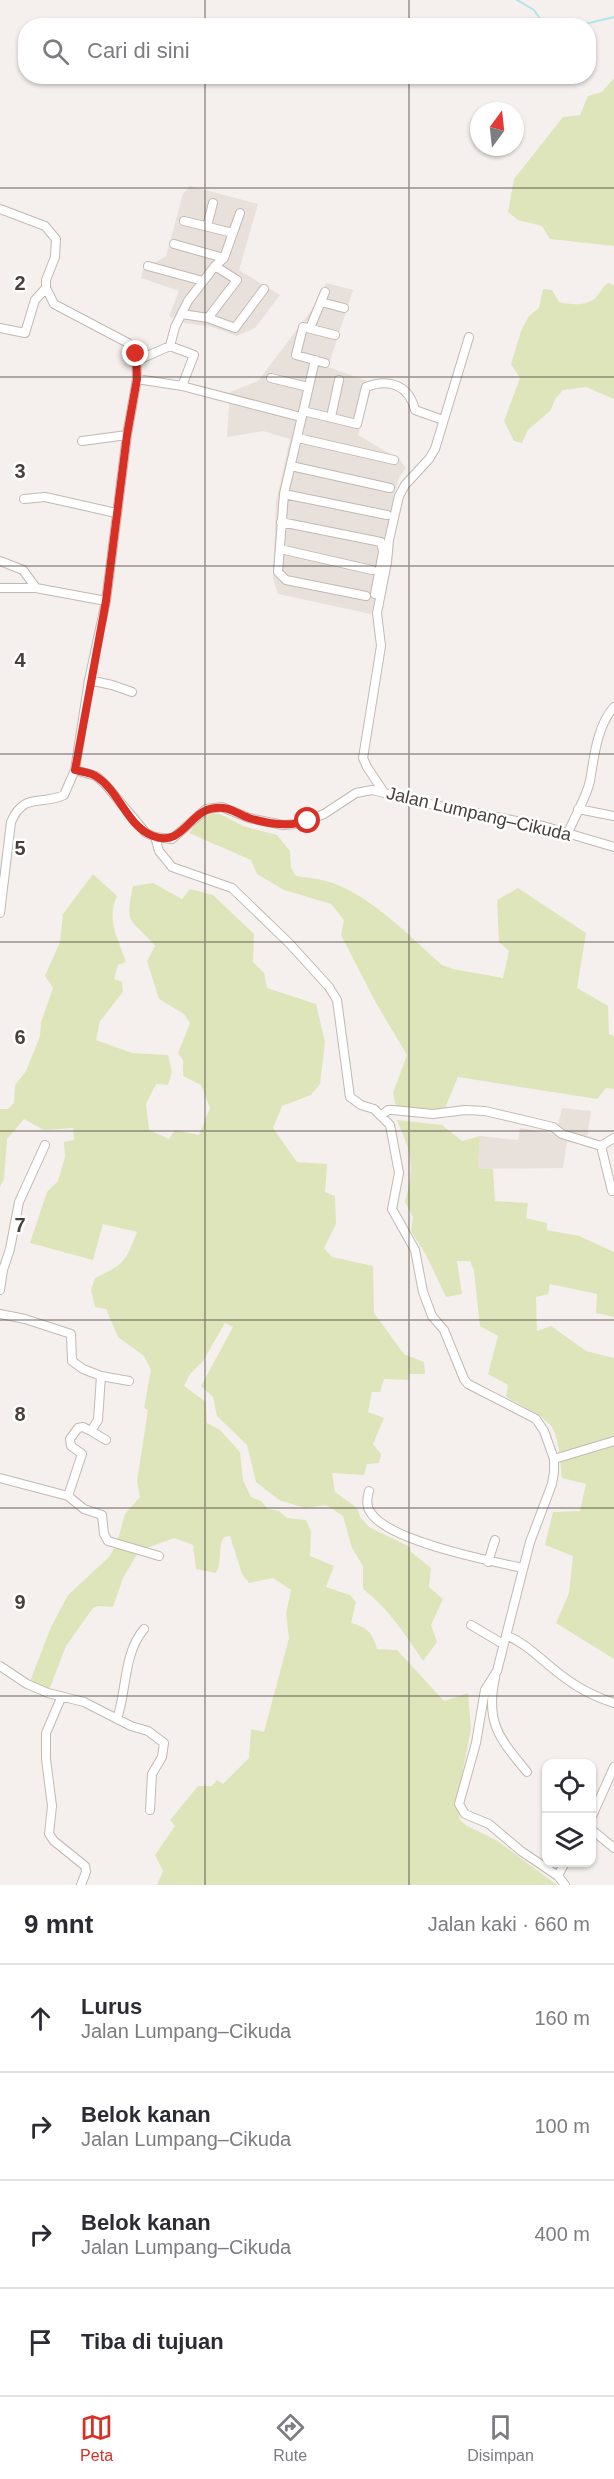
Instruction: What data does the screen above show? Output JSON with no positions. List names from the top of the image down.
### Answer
{
  "streets": {
    "street": ["Jalan Lumpang–Cikuda"]
  },
  "north": "top",
  "page": {
    "search": "Cari di sini",
    "heading": ["9 mnt", "Jalan kaki · 660 m"],
    "list": [
      ["Lurus", "Jalan Lumpang–Cikuda", "160 m"],
      ["Belok kanan", "Jalan Lumpang–Cikuda", "100 m"],
      ["Belok kanan", "Jalan Lumpang–Cikuda", "400 m"],
      "Tiba di tujuan"
    ],
    "nav": ["Peta", "Rute", "Disimpan"]
  },
  "grid": {
    "rows": [
      "2",
      "3",
      "4",
      "5",
      "6",
      "7",
      "8",
      "9"
    ]
  }
}
